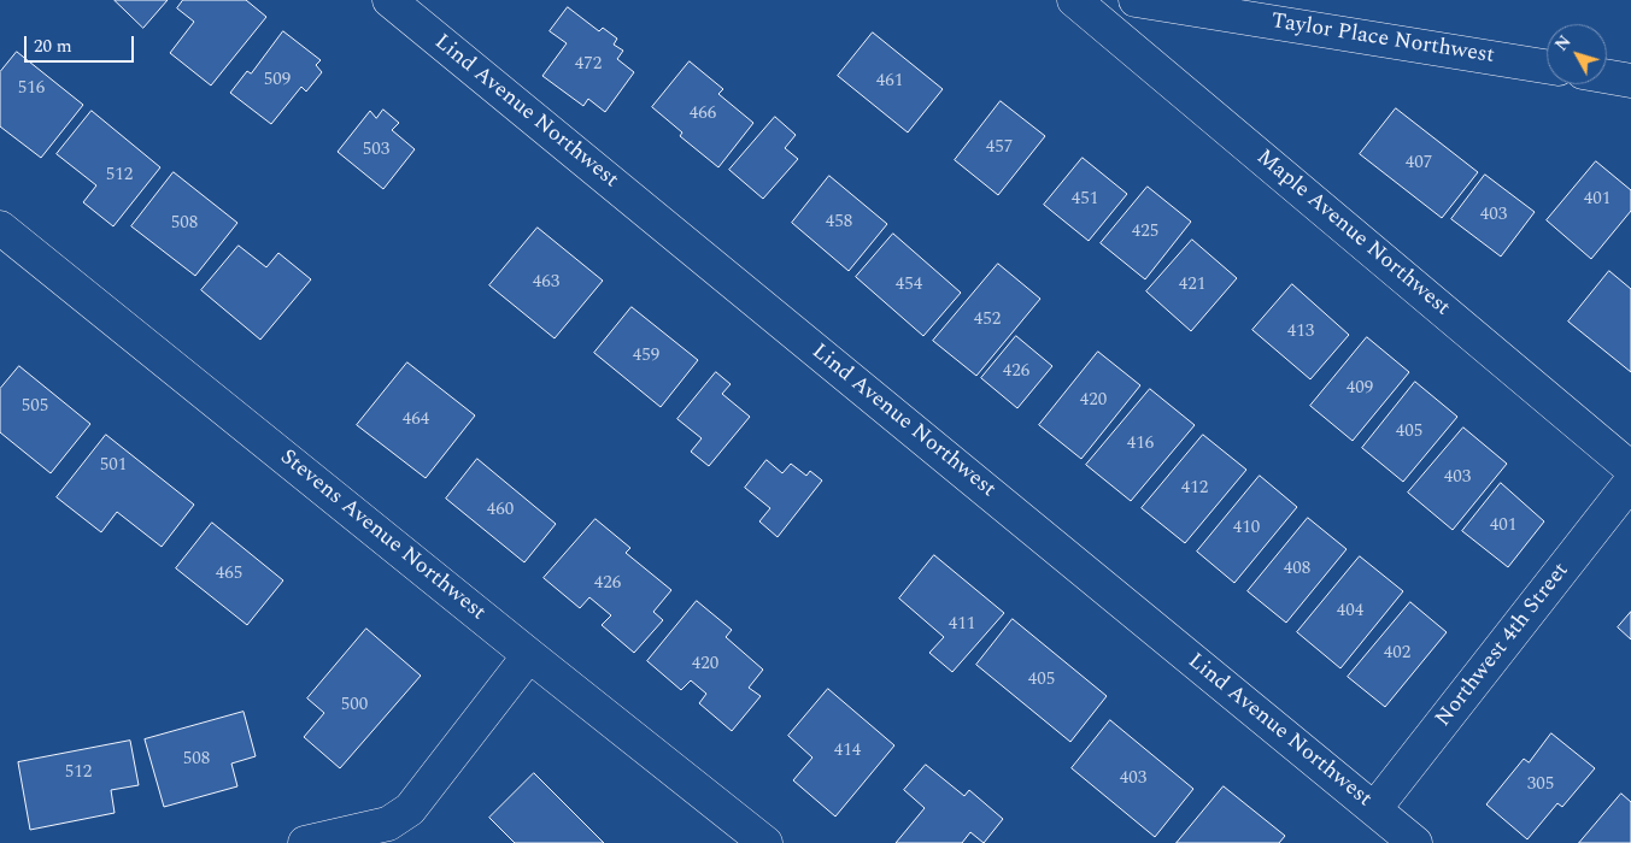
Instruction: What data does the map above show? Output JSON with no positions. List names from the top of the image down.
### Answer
{
  "streets": {
    "street": [
      "Taylor Place Northwest",
      "Lind Avenue Northwest",
      "Maple Avenue Northwest",
      "Stevens Avenue Northwest",
      "Northwest 4th Street"
    ]
  },
  "crossings": [
    ["Lind Avenue Northwest", "Northwest 4th Street"]
  ],
  "house_numbers": [
    "472",
    "509",
    "461",
    "516",
    "466",
    "457",
    "503",
    "407",
    "512",
    "451",
    "401",
    "403",
    "458",
    "508",
    "425",
    "463",
    "454",
    "421",
    "452",
    "413",
    "459",
    "426",
    "409",
    "420",
    "505",
    "464",
    "405",
    "416",
    "501",
    "403",
    "412",
    "460",
    "401",
    "410",
    "408",
    "465",
    "426",
    "404",
    "411",
    "402",
    "420",
    "405",
    "500",
    "414",
    "508",
    "512",
    "403",
    "305"
  ],
  "scale_bar": "20 m",
  "north": "top left"
}
